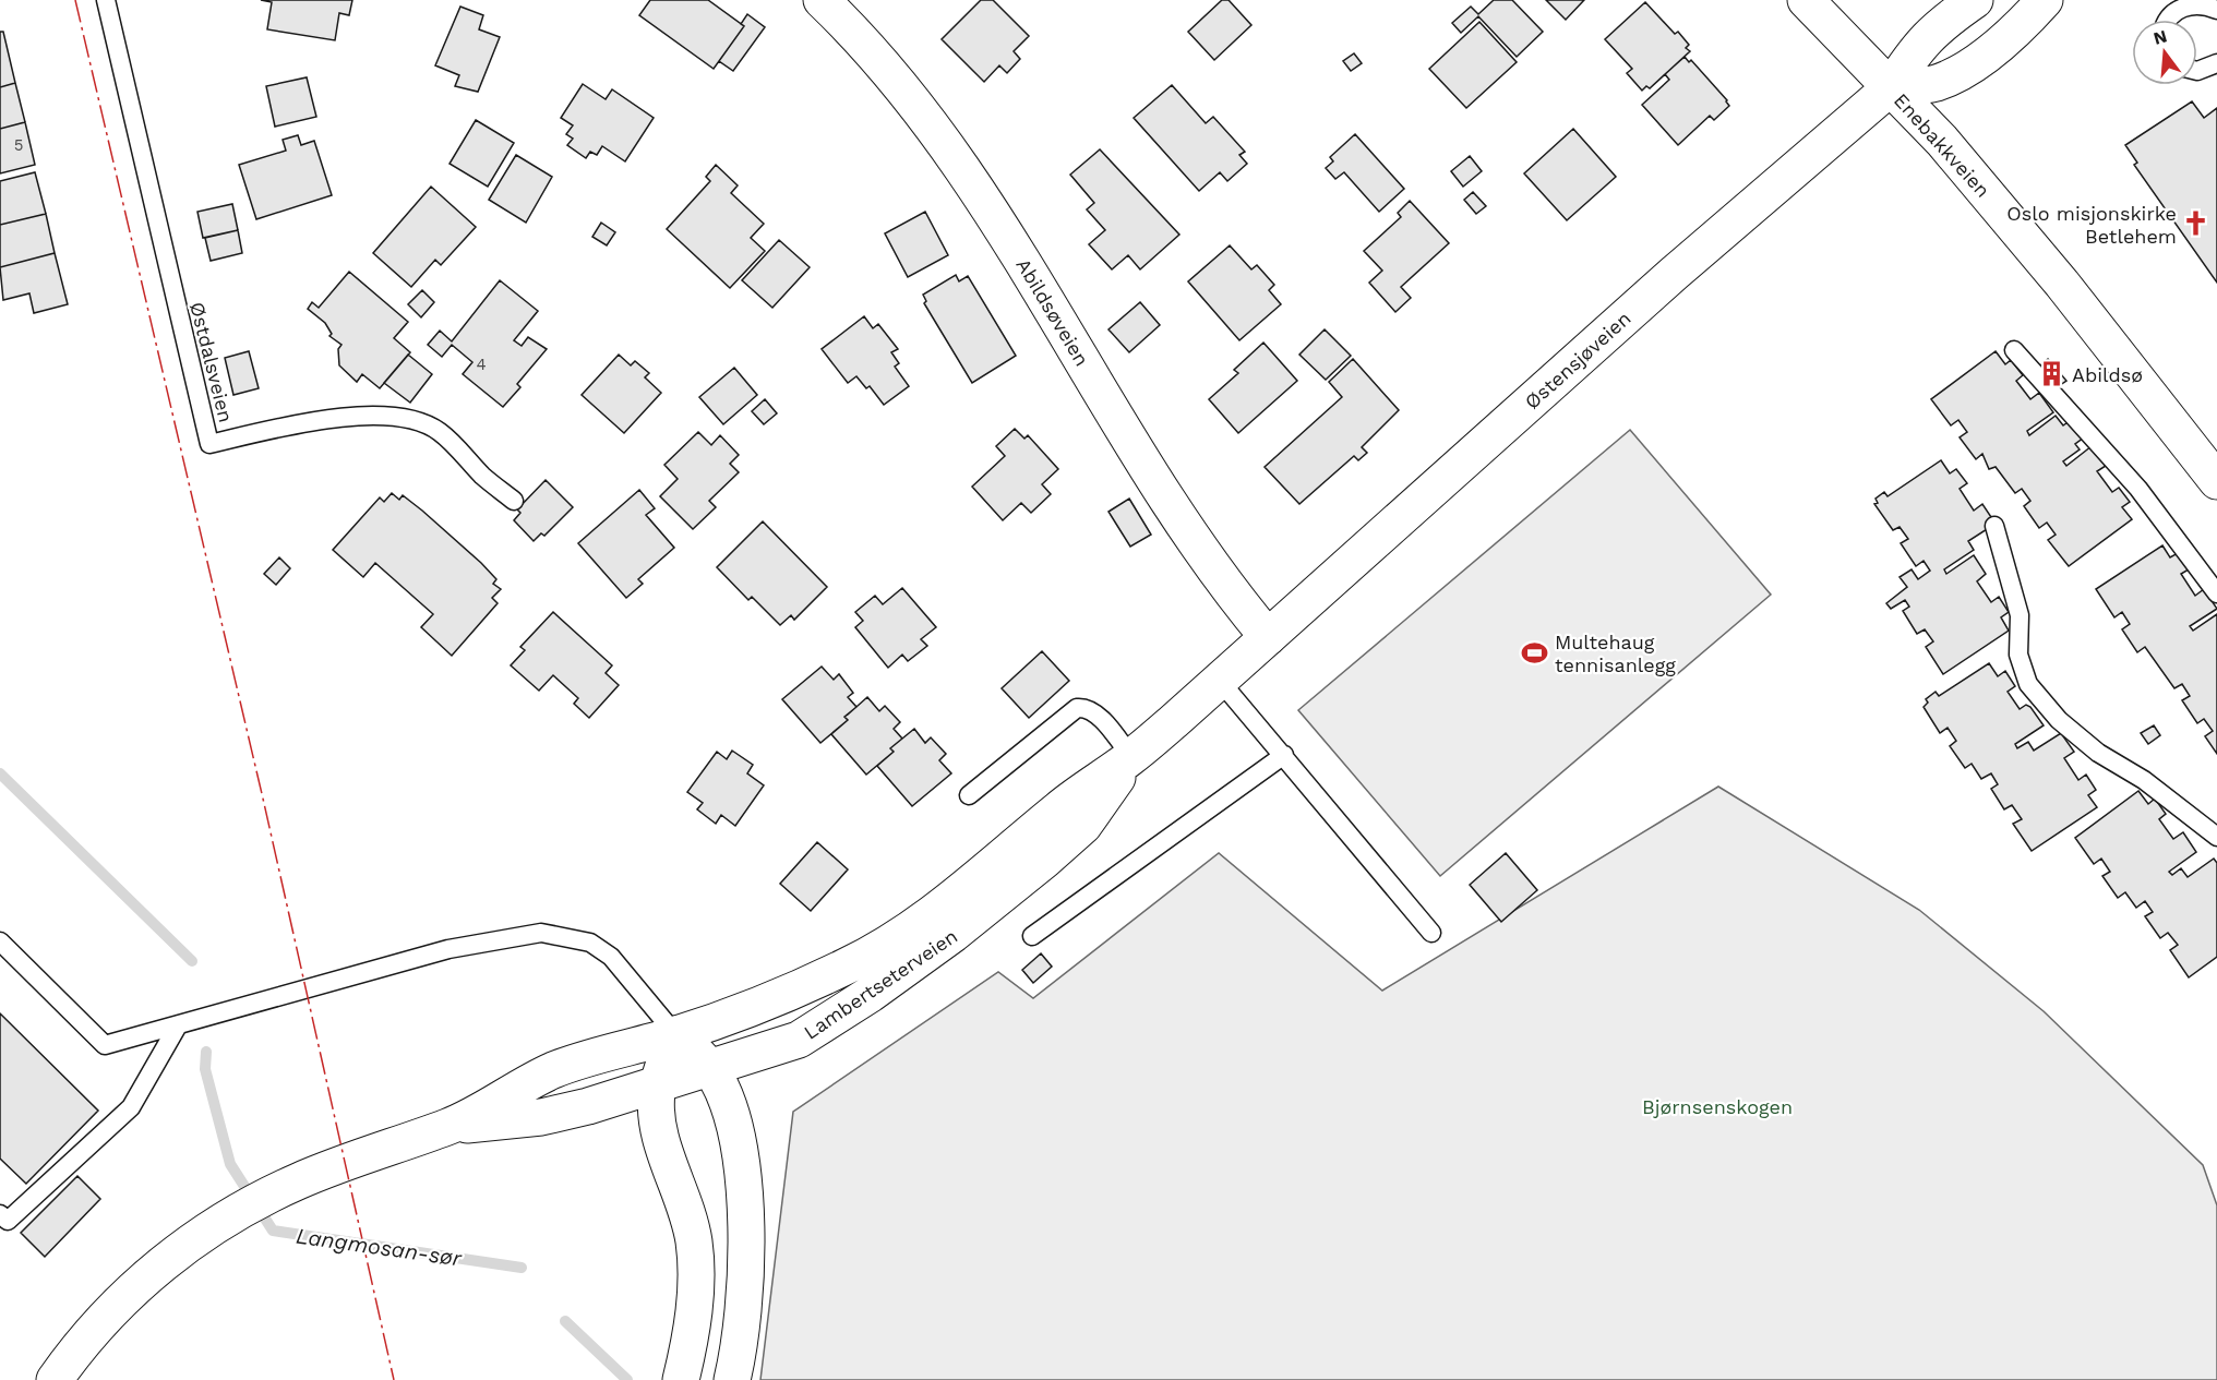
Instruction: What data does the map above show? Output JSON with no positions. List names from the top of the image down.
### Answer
{
  "streets": {
    "main road": [
      "Enebakkveien",
      "Abildsøveien",
      "Østensjøveien",
      "Lambertseterveien"
    ],
    "lane": ["Østdalsveien"]
  },
  "crossings": [
    ["Enebakkveien", "Østensjøveien"],
    ["Abildsøveien", "Østensjøveien"],
    ["Abildsøveien", "Lambertseterveien"],
    ["Østensjøveien", "Lambertseterveien"]
  ],
  "water": ["Langmosan-sør"],
  "parks": ["Bjørnsenskogen"],
  "places": {
    "church": ["Oslo misjonskirke Betlehem"],
    "building": ["Abildsø"],
    "sports": ["Multehaug tennisanlegg"]
  },
  "house_numbers": ["5", "4"],
  "north": "top"
}
